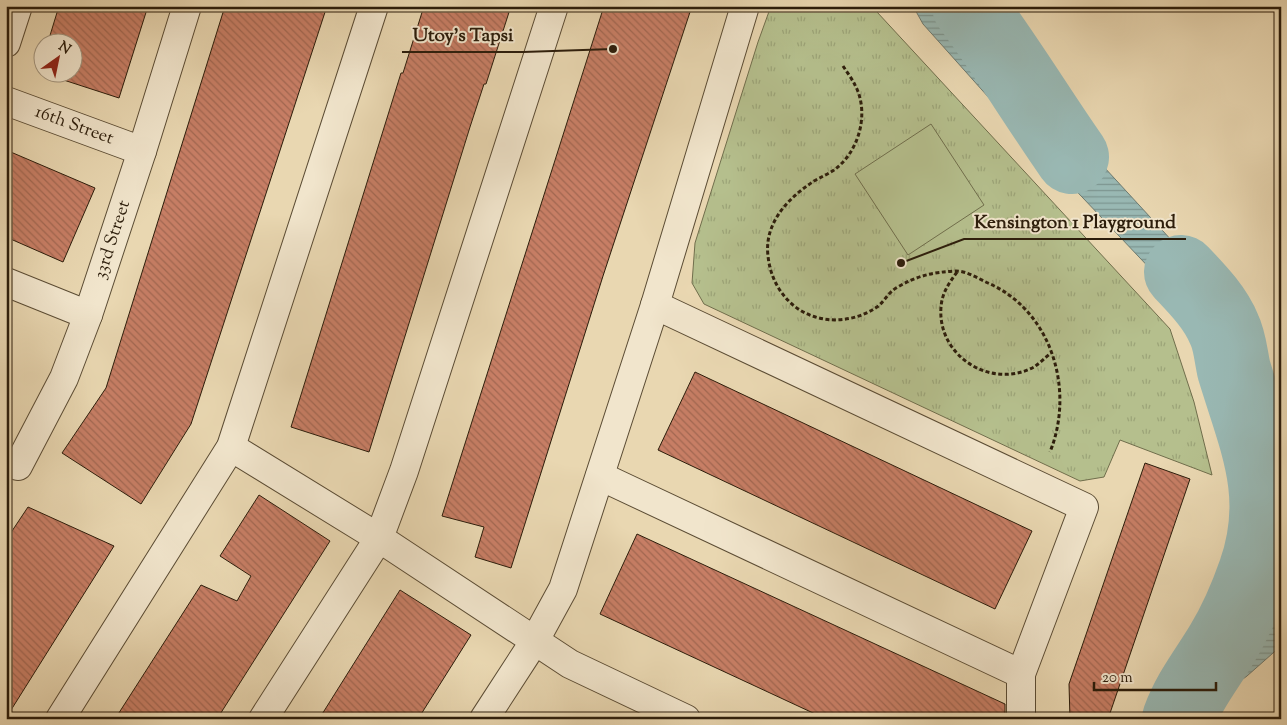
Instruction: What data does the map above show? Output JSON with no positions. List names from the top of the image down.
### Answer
{
  "streets": {
    "street": ["16th Street", "33rd Street"]
  },
  "crossings": [
    ["16th Street", "33rd Street"]
  ],
  "places": ["Utoy's Tapsi", "Kensington 1 Playground"],
  "scale_bar": "20 m",
  "north": "top right"
}
